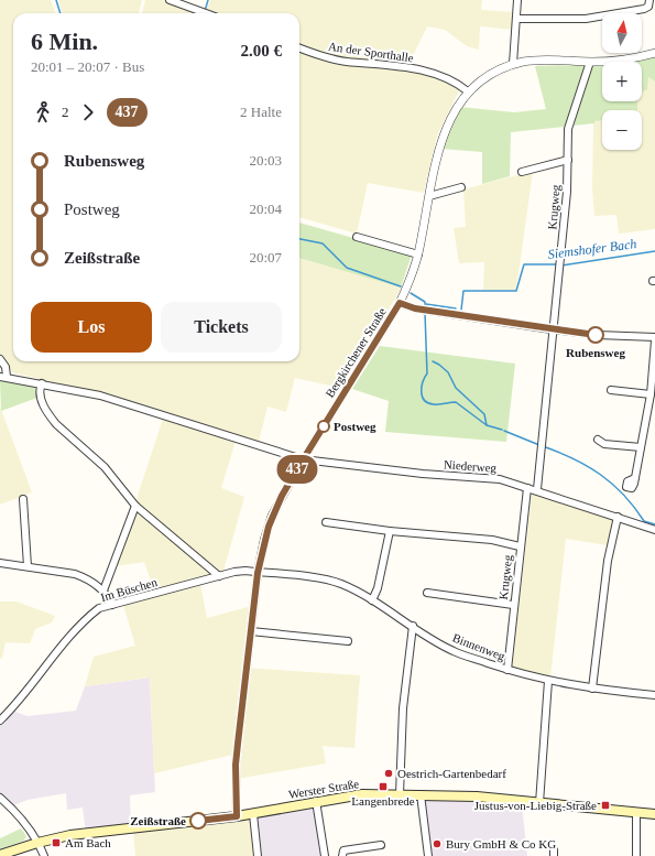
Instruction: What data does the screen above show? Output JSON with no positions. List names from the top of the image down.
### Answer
{
  "streets": {
    "main road": ["Werster Straße"],
    "street": [
      "An der Sporthalle",
      "Krugweg",
      "Bergkirchener Straße",
      "Niederweg",
      "Im Büschen",
      "Binnenweg"
    ]
  },
  "crossings": [
    ["An der Sporthalle", "Bergkirchener Straße"],
    ["Krugweg", "Bergkirchener Straße"],
    ["Krugweg", "Niederweg"],
    ["Krugweg", "Binnenweg"],
    ["Bergkirchener Straße", "Niederweg"],
    ["Bergkirchener Straße", "Im Büschen"],
    ["Bergkirchener Straße", "Binnenweg"],
    ["Bergkirchener Straße", "Werster Straße"],
    ["Im Büschen", "Binnenweg"]
  ],
  "water": ["Siemshofer Bach"],
  "places": {
    "other": [
      "Rubensweg",
      "Postweg",
      "Oestrich-Gartenbedarf",
      "Zeißstraße",
      "Bury GmbH & Co KG"
    ],
    "transit": ["Langenbrede", "Justus-von-Liebig-Straße", "Am Bach"]
  },
  "lines": ["bus line 437"],
  "north": "top",
  "page": {
    "on_map": "437",
    "map_buttons": ["+", "−"],
    "heading": ["6 Min.", "20:01 – 20:07 · Bus", "2.00 €"],
    "legs": ["2", "437", "2 Halte"],
    "list": [
      {
        "name": "Rubensweg",
        "value": "20:03"
      },
      {
        "name": "Postweg",
        "value": "20:04"
      },
      {
        "name": "Zeißstraße",
        "value": "20:07"
      }
    ],
    "buttons": ["Los", "Tickets"]
  }
}
